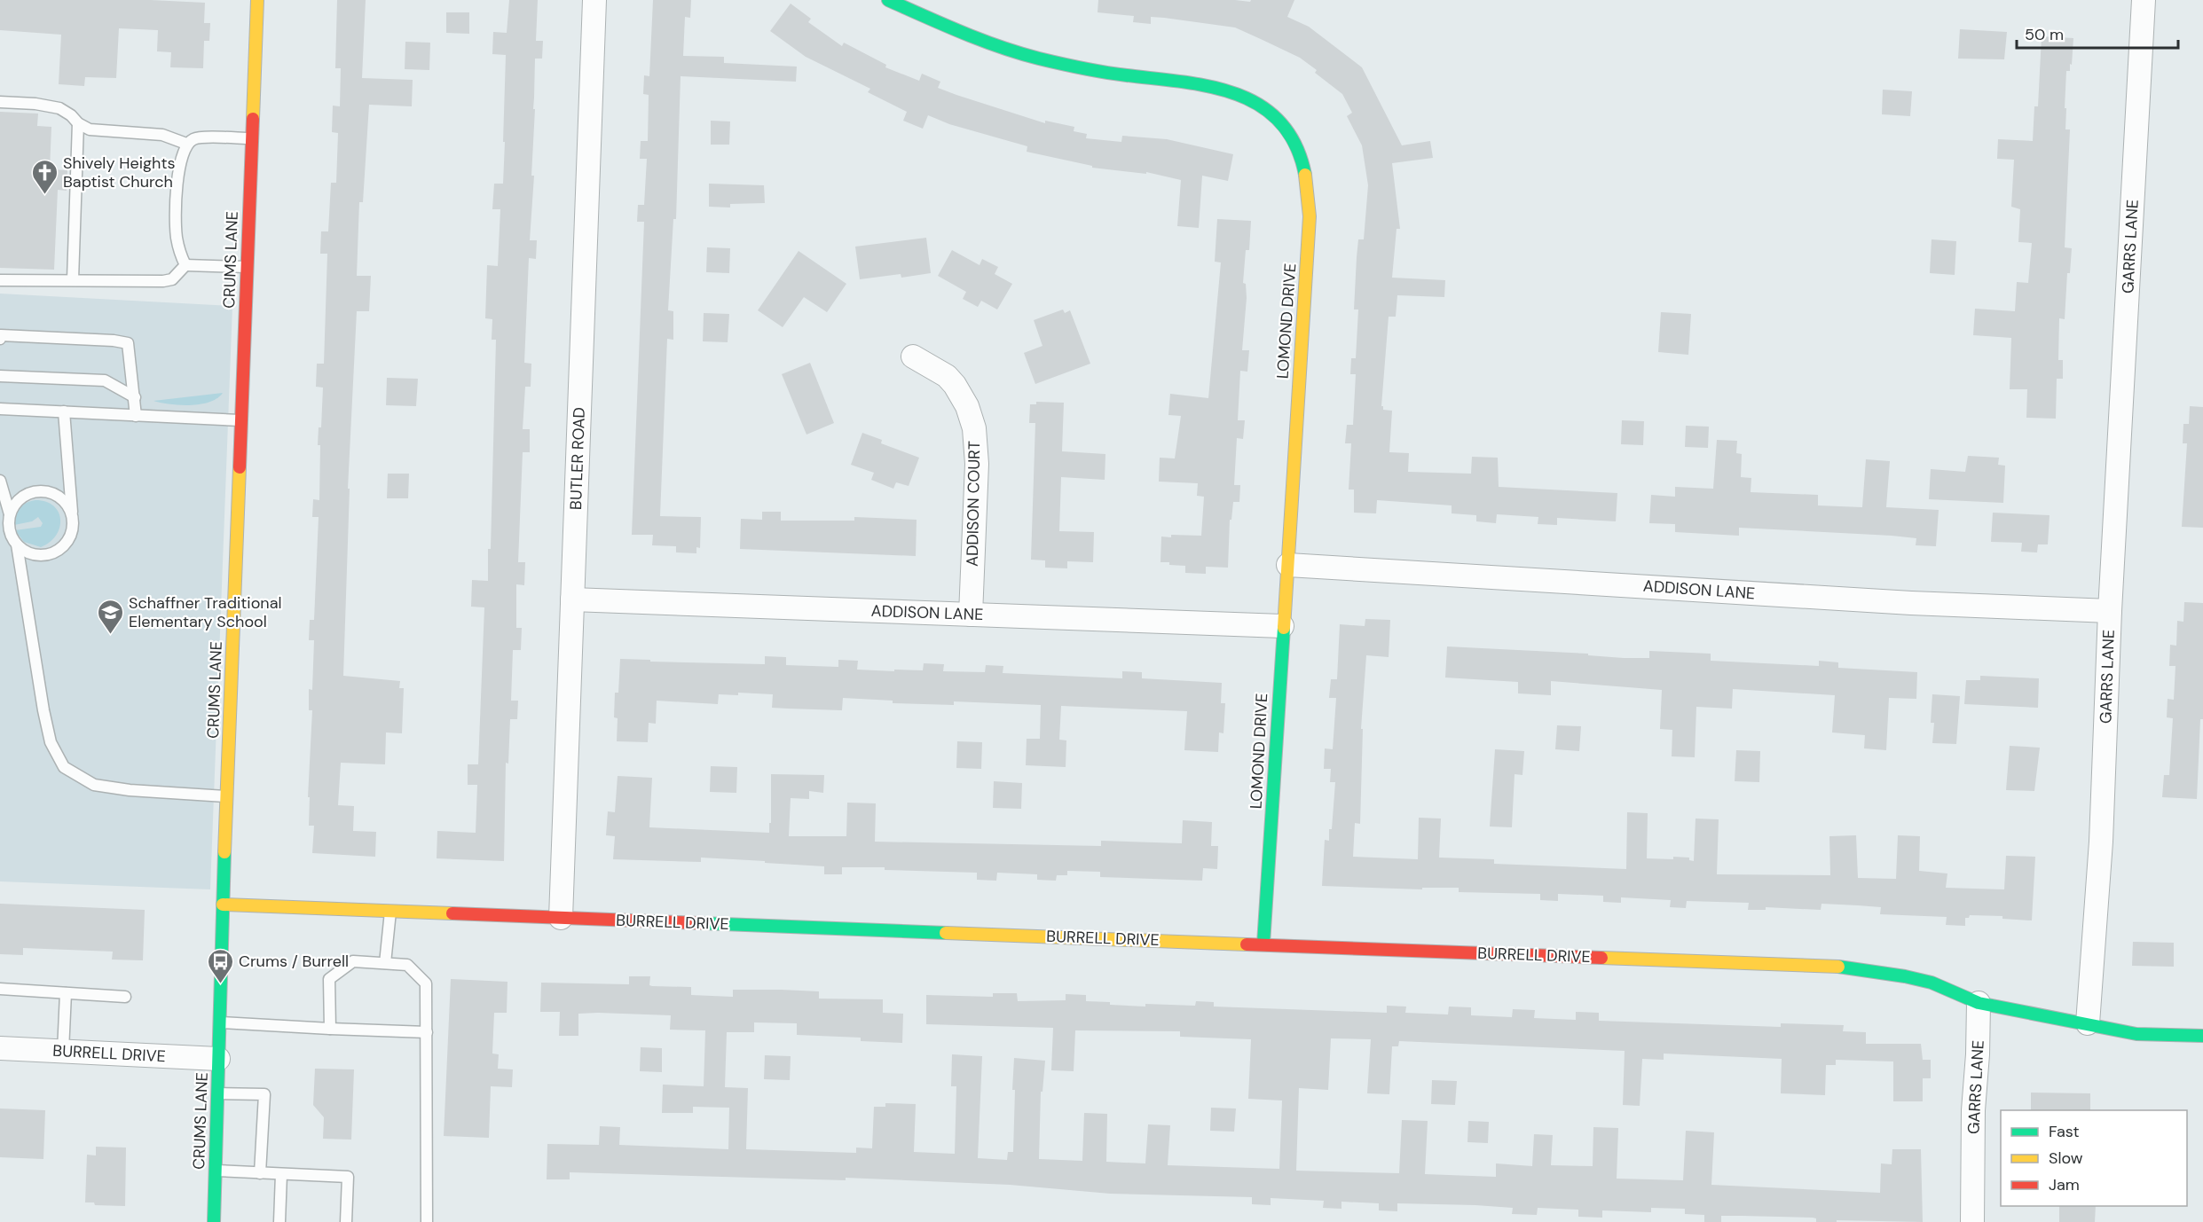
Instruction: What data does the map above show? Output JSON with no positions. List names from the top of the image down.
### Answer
{
  "streets": {
    "street": [
      "GARRS LANE",
      "CRUMS LANE",
      "LOMOND DRIVE",
      "BUTLER ROAD",
      "ADDISON COURT",
      "ADDISON LANE",
      "BURRELL DRIVE"
    ]
  },
  "crossings": [
    ["GARRS LANE", "ADDISON LANE"],
    ["GARRS LANE", "BURRELL DRIVE"],
    ["CRUMS LANE", "BURRELL DRIVE"],
    ["LOMOND DRIVE", "ADDISON LANE"],
    ["LOMOND DRIVE", "BURRELL DRIVE"],
    ["BUTLER ROAD", "ADDISON LANE"],
    ["BUTLER ROAD", "BURRELL DRIVE"],
    ["ADDISON COURT", "ADDISON LANE"]
  ],
  "places": {
    "church": ["Shively Heights Baptist Church"],
    "school or university": ["Schaffner Traditional Elementary School"],
    "bus stop": ["Crums / Burrell"]
  },
  "legend": ["Fast", "Slow", "Jam"],
  "scale_bar": "50 m"
}
